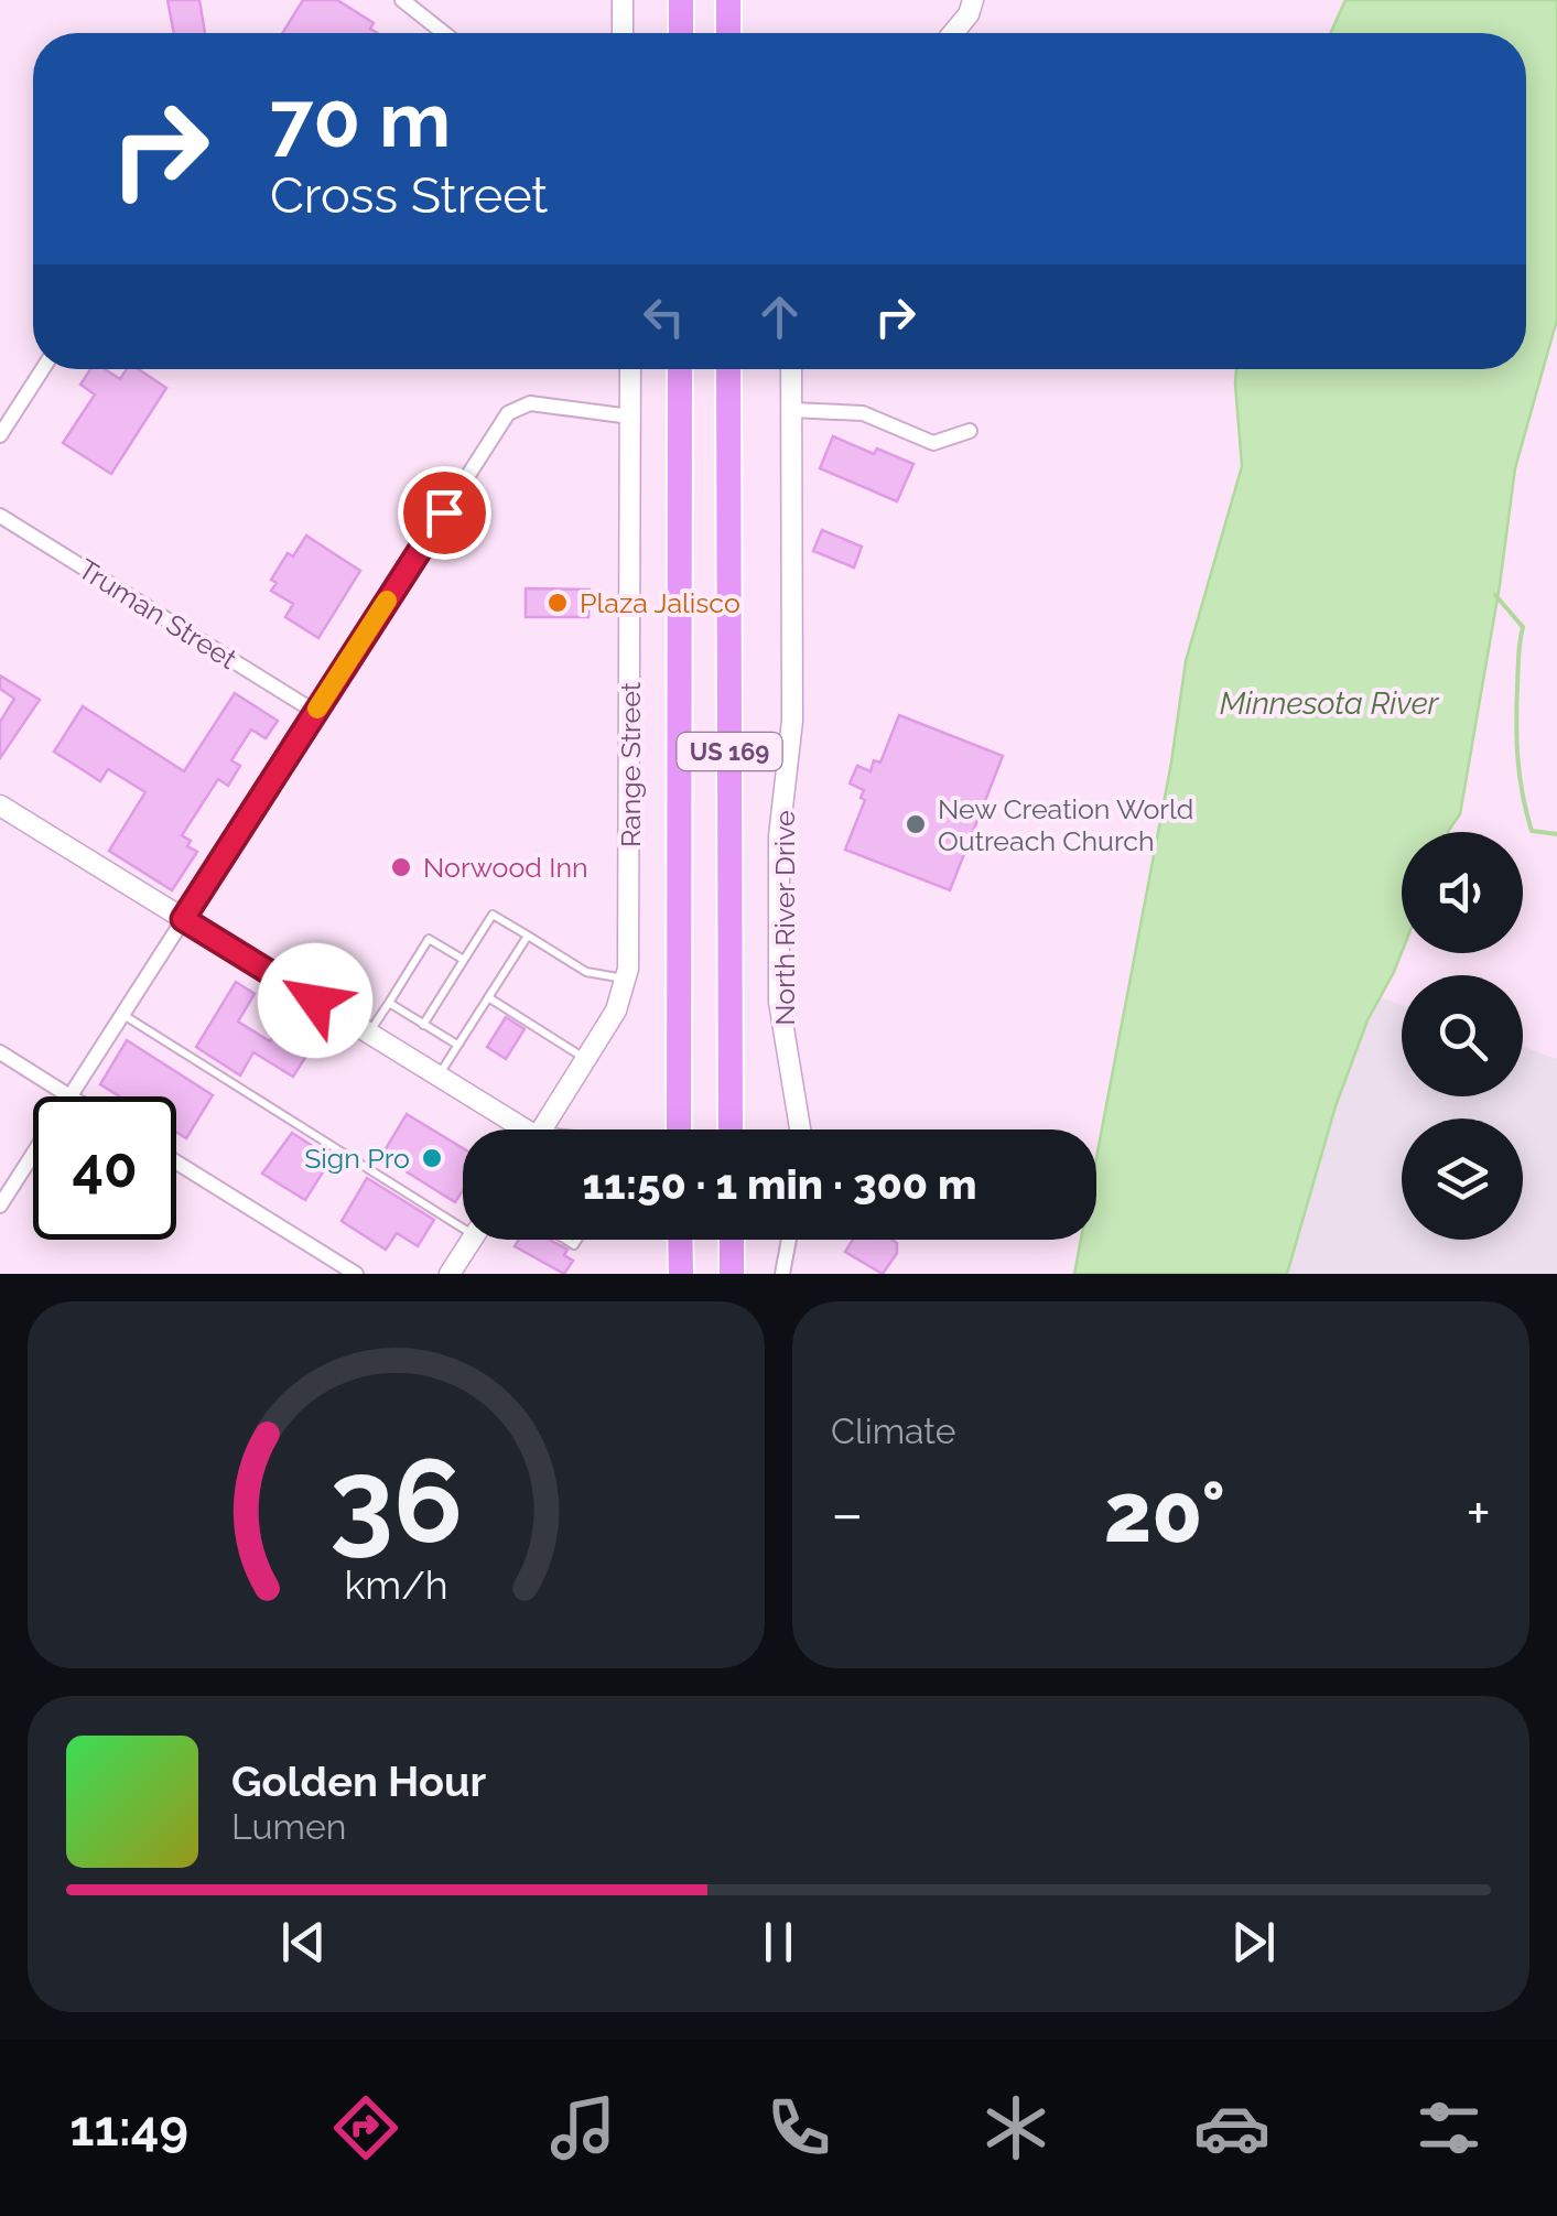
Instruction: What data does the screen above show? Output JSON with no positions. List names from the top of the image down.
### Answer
{
  "streets": {
    "highway": ["US 169"],
    "street": ["Truman Street", "Range Street", "North River Drive"]
  },
  "water": ["Minnesota River"],
  "places": [
    "Plaza Jalisco",
    "New Creation World Outreach Church",
    "Norwood Inn",
    "Sign Pro"
  ],
  "page": {
    "turn": ["70 m", "Cross Street"],
    "limit": "40",
    "trip": "11:50 · 1 min · 300 m",
    "tile": "Climate",
    "heat": ["−", "20°", "+"],
    "song": ["Golden Hour", "Lumen"],
    "tabs": "11:49",
    "gauge": ["36", "km/h"]
  }
}
